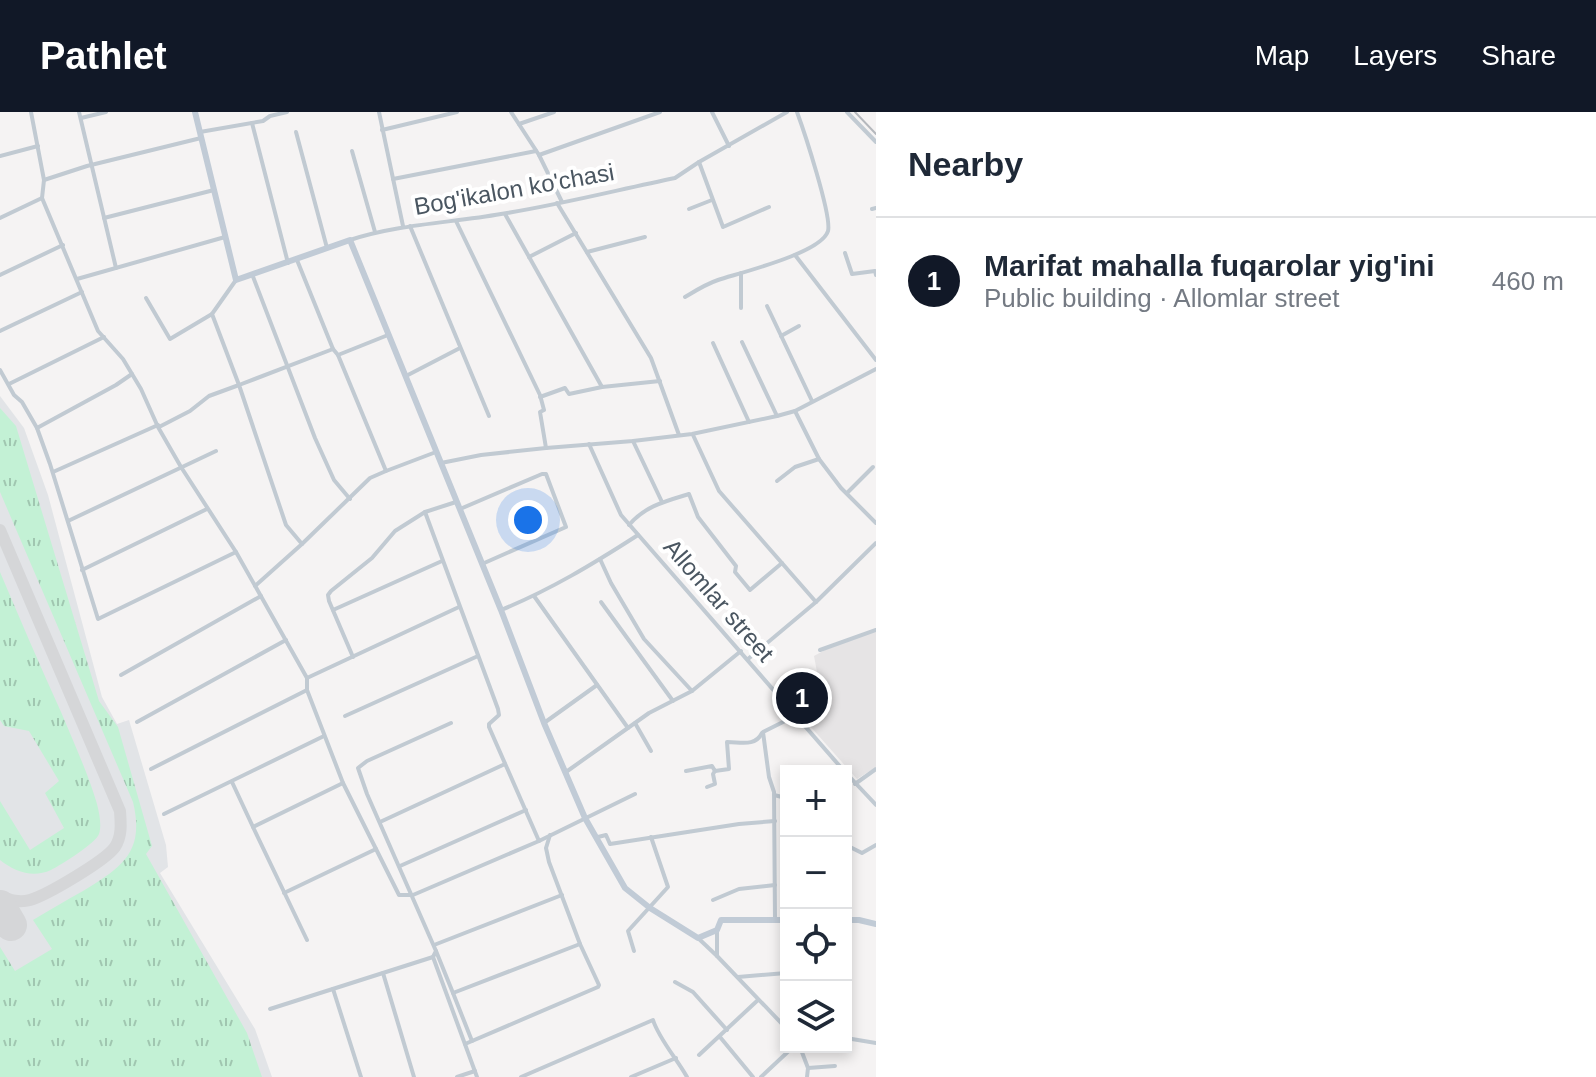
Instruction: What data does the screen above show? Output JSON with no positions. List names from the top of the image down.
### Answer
{
  "streets": {
    "street": ["Bog'ikalon ko'chasi", "Allomlar street"]
  },
  "page": {
    "header": "Pathlet",
    "nav": ["Map", "Layers", "Share"],
    "heading": "Nearby",
    "list": [
      {
        "mark": "1",
        "name": "Marifat mahalla fuqarolar yig'ini",
        "note": "Public building · Allomlar street",
        "value": "460 m"
      }
    ],
    "pins": "1",
    "map_buttons": ["+", "−"]
  }
}
